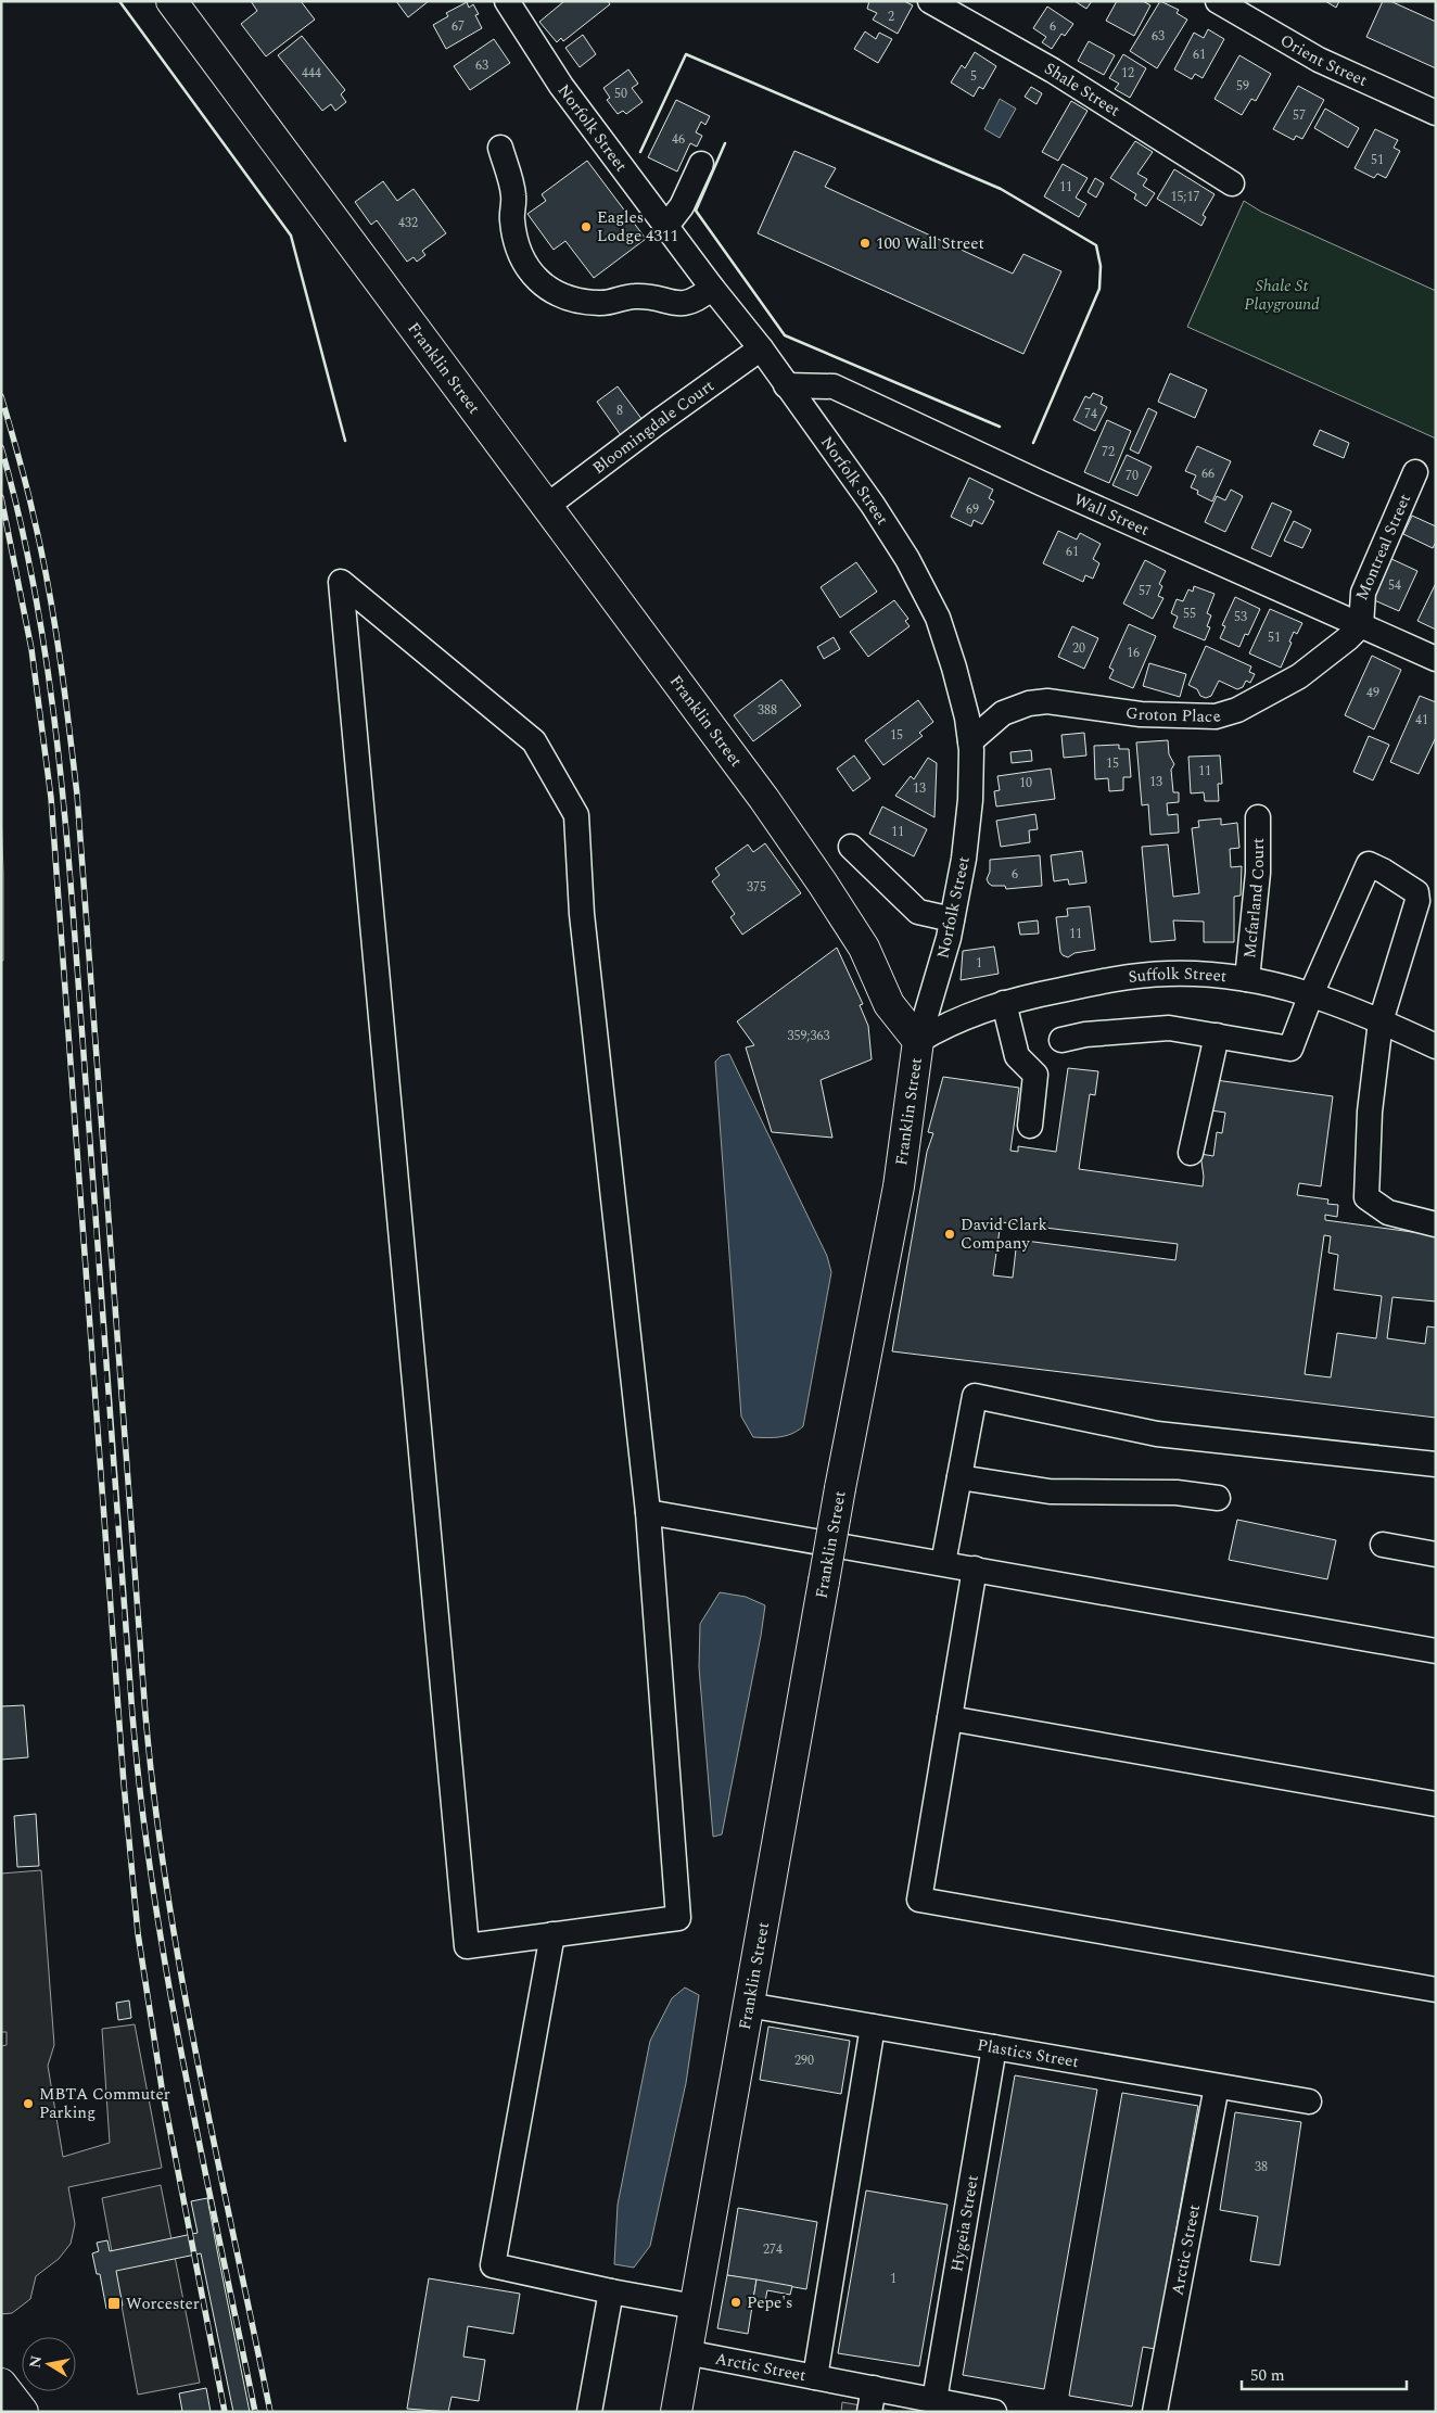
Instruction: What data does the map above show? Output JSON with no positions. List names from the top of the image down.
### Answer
{
  "streets": {
    "main road": ["Franklin Street"],
    "street": [
      "Orient Street",
      "Shale Street",
      "Norfolk Street",
      "Bloomingdale Court",
      "Wall Street",
      "Montreal Street",
      "Groton Place",
      "Mcfarland Court",
      "Suffolk Street",
      "Plastics Street",
      "Hygeia Street",
      "Arctic Street"
    ]
  },
  "crossings": [
    ["Norfolk Street", "Franklin Street"],
    ["Norfolk Street", "Bloomingdale Court"],
    ["Norfolk Street", "Wall Street"],
    ["Norfolk Street", "Groton Place"],
    ["Norfolk Street", "Suffolk Street"],
    ["Franklin Street", "Bloomingdale Court"],
    ["Franklin Street", "Suffolk Street"],
    ["Franklin Street", "Plastics Street"],
    ["Franklin Street", "Arctic Street"],
    ["Wall Street", "Montreal Street"],
    ["Wall Street", "Groton Place"],
    ["Montreal Street", "Groton Place"],
    ["Mcfarland Court", "Suffolk Street"],
    ["Plastics Street", "Hygeia Street"],
    ["Plastics Street", "Arctic Street"],
    ["Hygeia Street", "Arctic Street"]
  ],
  "parks": ["Shale St Playground"],
  "places": {
    "other": [
      "Eagles Lodge 4311",
      "100 Wall Street",
      "David Clark Company",
      "MBTA Commuter Parking",
      "Pepe's"
    ],
    "transit": ["Worcester"]
  },
  "house_numbers": [
    "2",
    "67",
    "6",
    "63",
    "61",
    "63",
    "444",
    "12",
    "5",
    "59",
    "50",
    "57",
    "46",
    "51",
    "11",
    "15;17",
    "432",
    "8",
    "74",
    "72",
    "66",
    "70",
    "69",
    "61",
    "54",
    "57",
    "55",
    "53",
    "51",
    "20",
    "16",
    "49",
    "388",
    "41",
    "15",
    "15",
    "11",
    "13",
    "10",
    "13",
    "11",
    "6",
    "375",
    "11",
    "1",
    "359;363",
    "290",
    "38",
    "274",
    "1"
  ],
  "scale_bar": "50 m",
  "north": "left"
}
